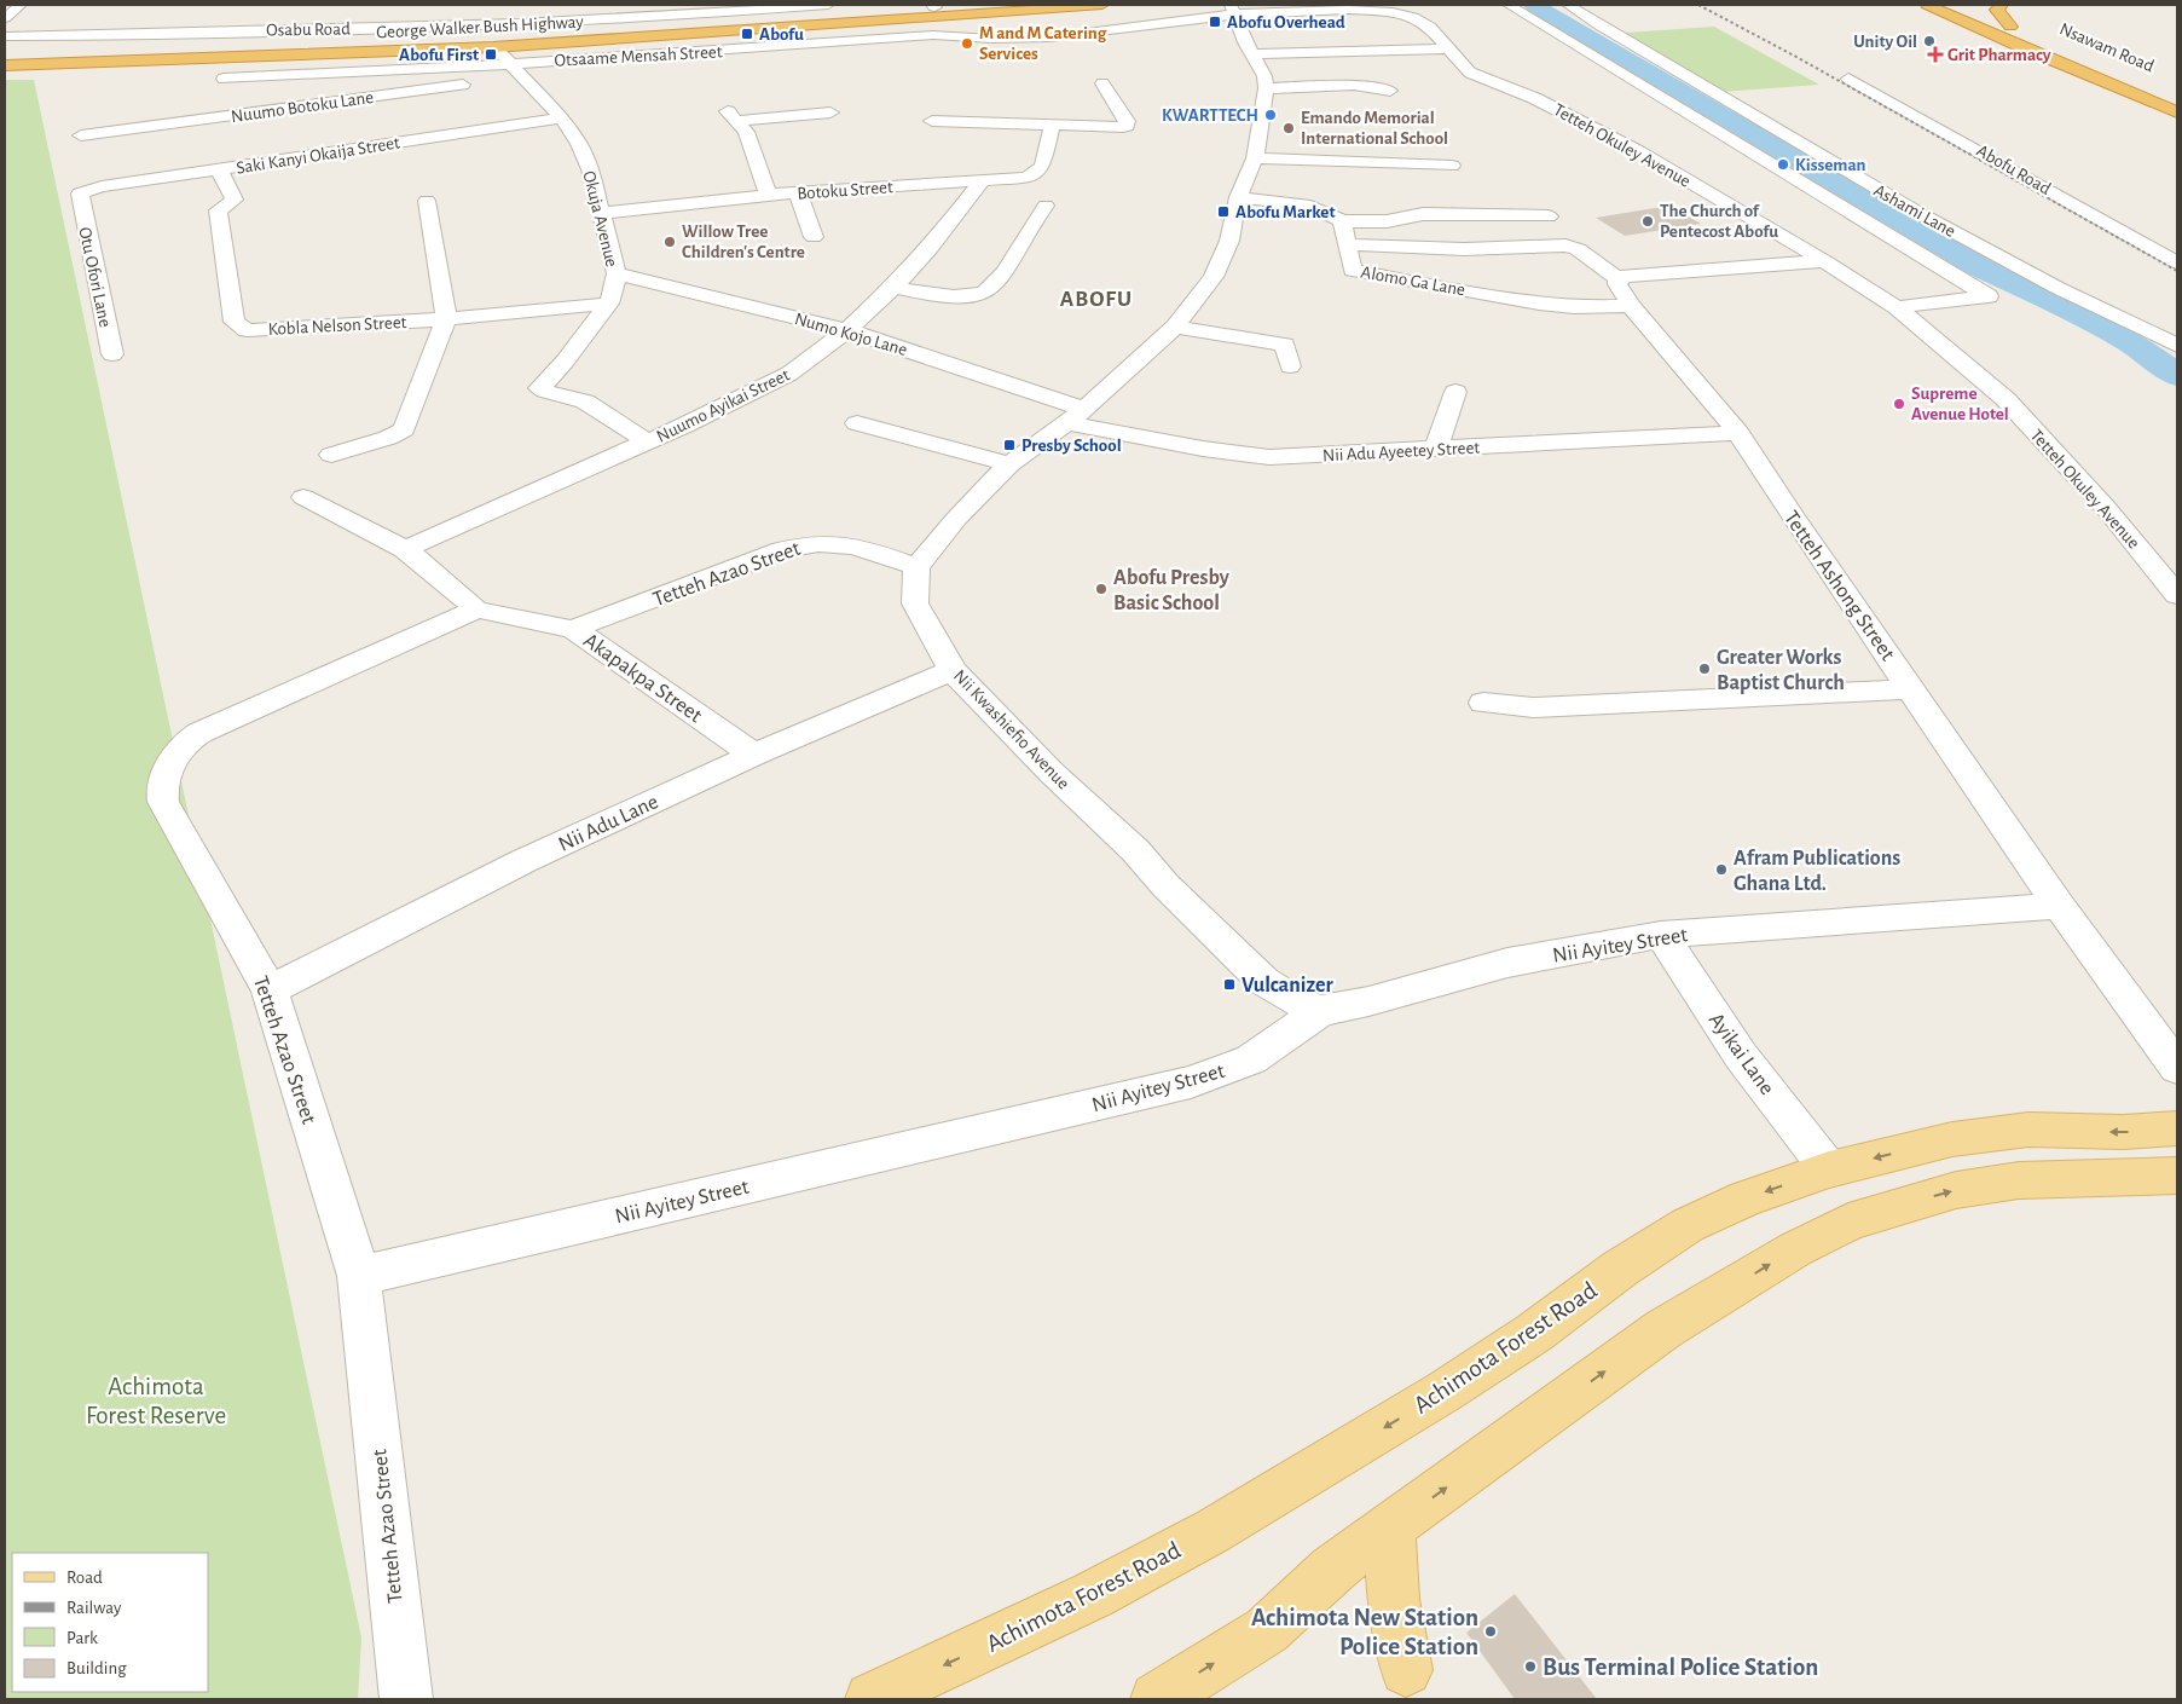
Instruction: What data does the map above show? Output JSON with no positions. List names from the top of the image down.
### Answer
{
  "streets": {
    "highway": ["George Walker Bush Highway", "Nsawam Road"],
    "main road": ["Achimota Forest Road"],
    "street": [
      "Osabu Road",
      "Otsaame Mensah Street",
      "Nuumo Botoku Lane",
      "Tetteh Okuley Avenue",
      "Saki Kanyi Okaija Street",
      "Abofu Road",
      "Botoku Street",
      "Ashami Lane",
      "Okuja Avenue",
      "Otu Ofori Lane",
      "Alomo Ga Lane",
      "Kobla Nelson Street",
      "Numo Kojo Lane",
      "Nuumo Ayikai Street",
      "Nii Adu Ayeetey Street",
      "Tetteh Azao Street",
      "Tetteh Ashong Street",
      "Akapakpa Street",
      "Nii Kwashiefio Avenue",
      "Nii Adu Lane",
      "Nii Ayitey Street",
      "Ayikai Lane"
    ]
  },
  "crossings": [
    ["George Walker Bush Highway", "Okuja Avenue"],
    ["Otsaame Mensah Street", "Nuumo Botoku Lane"],
    ["Otsaame Mensah Street", "Tetteh Okuley Avenue"],
    ["Otsaame Mensah Street", "Okuja Avenue"],
    ["Nuumo Botoku Lane", "Okuja Avenue"],
    ["Saki Kanyi Okaija Street", "Okuja Avenue"],
    ["Saki Kanyi Okaija Street", "Otu Ofori Lane"],
    ["Saki Kanyi Okaija Street", "Kobla Nelson Street"],
    ["Botoku Street", "Okuja Avenue"],
    ["Botoku Street", "Nuumo Ayikai Street"],
    ["Okuja Avenue", "Kobla Nelson Street"],
    ["Okuja Avenue", "Numo Kojo Lane"],
    ["Okuja Avenue", "Nuumo Ayikai Street"],
    ["Alomo Ga Lane", "Tetteh Ashong Street"],
    ["Numo Kojo Lane", "Nuumo Ayikai Street"],
    ["Numo Kojo Lane", "Nii Adu Ayeetey Street"],
    ["Nuumo Ayikai Street", "Akapakpa Street"],
    ["Nii Adu Ayeetey Street", "Tetteh Ashong Street"],
    ["Tetteh Azao Street", "Akapakpa Street"],
    ["Tetteh Azao Street", "Nii Kwashiefio Avenue"],
    ["Tetteh Azao Street", "Nii Adu Lane"],
    ["Tetteh Azao Street", "Nii Ayitey Street"],
    ["Tetteh Ashong Street", "Nii Ayitey Street"],
    ["Akapakpa Street", "Nii Adu Lane"],
    ["Nii Kwashiefio Avenue", "Nii Adu Lane"],
    ["Nii Kwashiefio Avenue", "Nii Ayitey Street"],
    ["Nii Ayitey Street", "Ayikai Lane"],
    ["Ayikai Lane", "Achimota Forest Road"]
  ],
  "districts": ["ABOFU"],
  "parks": ["Achimota Forest Reserve"],
  "places": {
    "transit": [
      "Abofu Overhead",
      "Abofu",
      "Abofu First",
      "Abofu Market",
      "Presby School",
      "Vulcanizer"
    ],
    "other": [
      "Unity Oil",
      "M and M Catering Services",
      "KWARTTECH",
      "Emando Memorial International School",
      "Kisseman",
      "The Church of Pentecost Abofu",
      "Willow Tree Children's Centre",
      "Supreme Avenue Hotel",
      "Abofu Presby Basic School",
      "Greater Works Baptist Church",
      "Afram Publications Ghana Ltd.",
      "Achimota New Station Police Station",
      "Bus Terminal Police Station"
    ],
    "health": ["Grit Pharmacy"]
  },
  "legend": [
    "Road",
    "Railway",
    "Park",
    "Building"
  ]
}
